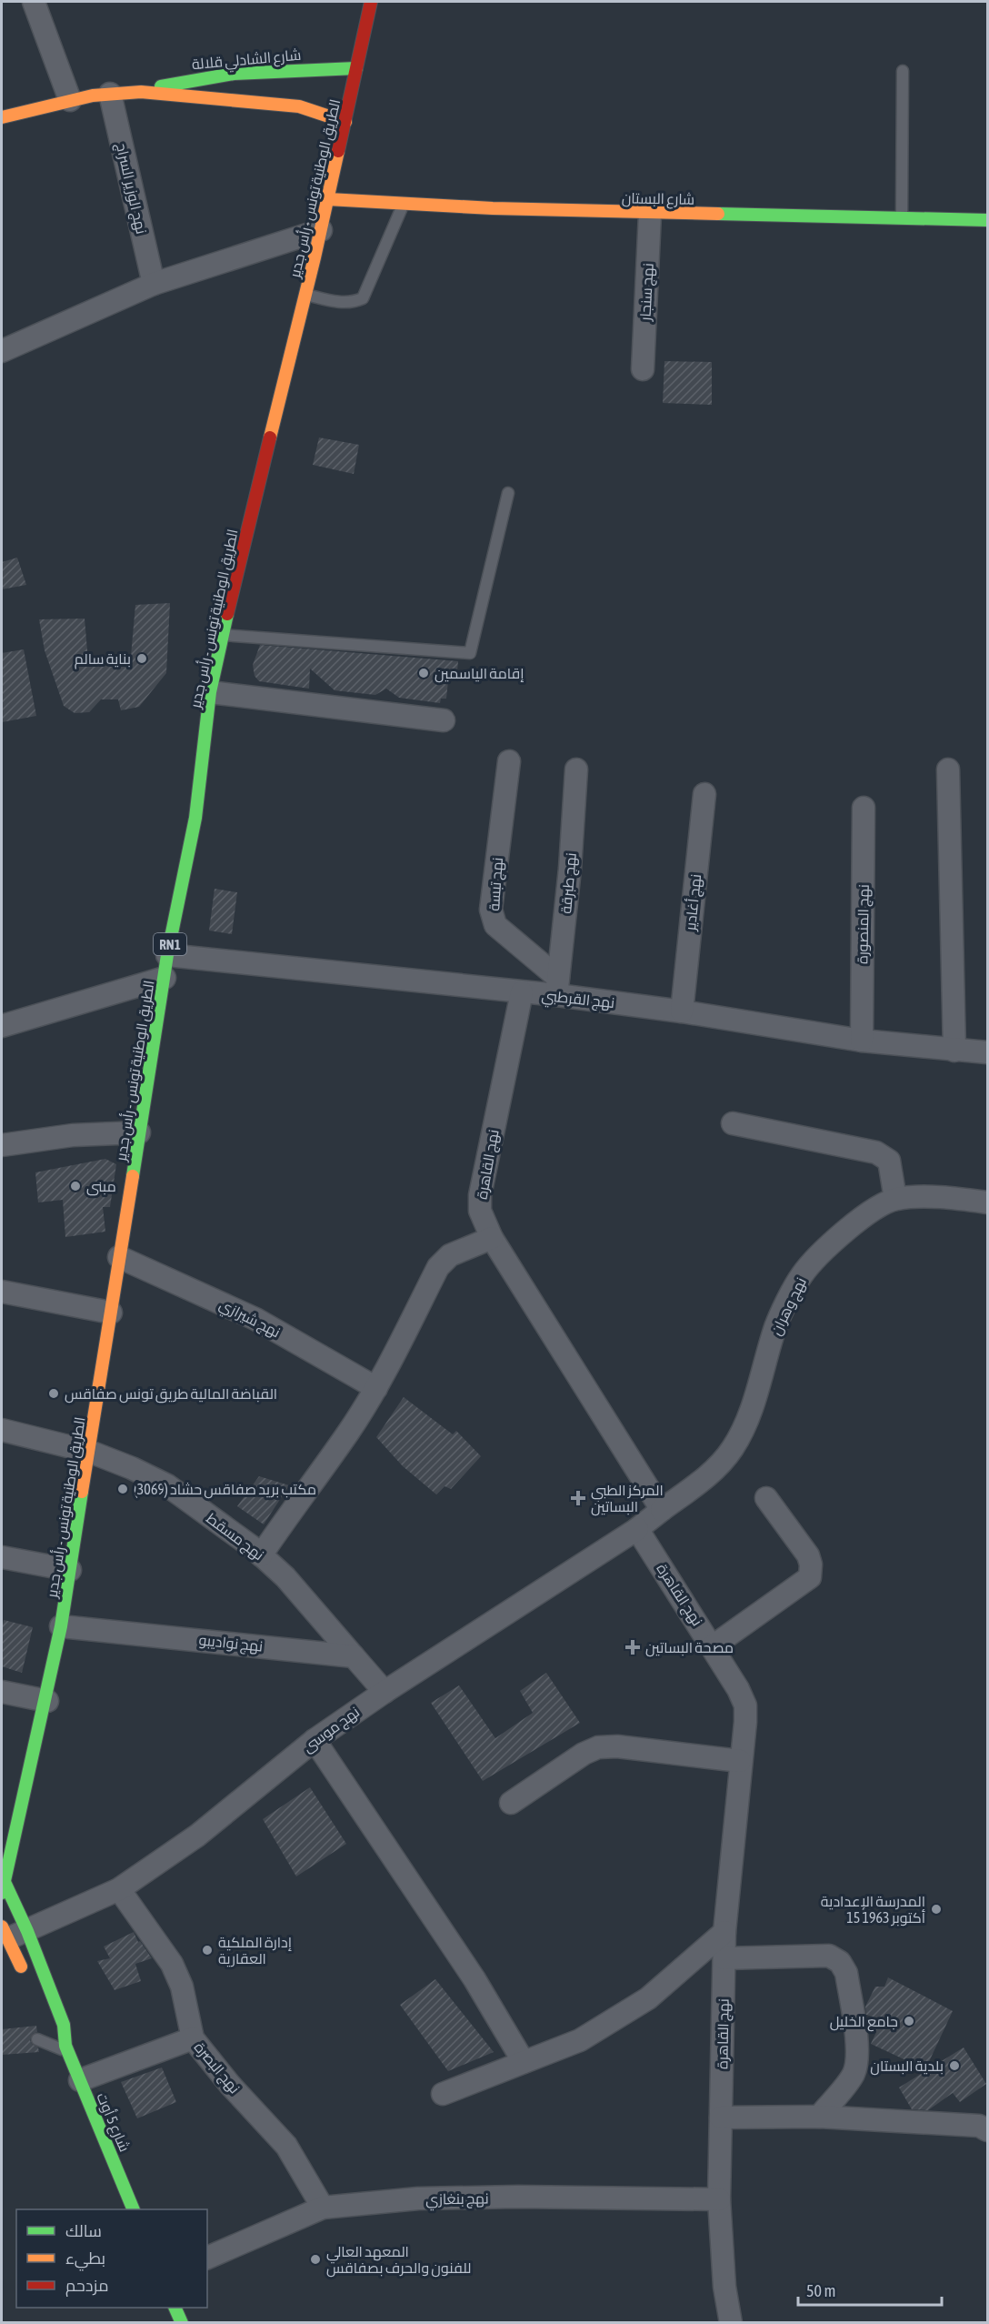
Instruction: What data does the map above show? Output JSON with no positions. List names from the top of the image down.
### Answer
{
  "streets": {
    "main road": [
      "شارع الشادلي قلالة",
      "الطريق الوطنية تونس - رأس جدير",
      "شارع البستان",
      "RN1",
      "شارع 5 أوت"
    ],
    "street": [
      "نهج الوزير السراج",
      "نهج سنجار",
      "نهج طبرقة",
      "نهج تبسة",
      "نهج أغادير",
      "نهج المنصورة",
      "نهج القرطبي",
      "نهج القاهرة",
      "نهج وهران",
      "نهج شيرازي",
      "نهج مسقط",
      "نهج نواديبو",
      "نهج موسى",
      "نهج البصرة",
      "نهج بنغازي"
    ]
  },
  "crossings": [
    ["شارع الشادلي قلالة", "نهج الوزير السراج"],
    ["شارع الشادلي قلالة", "الطريق الوطنية تونس - رأس جدير"],
    ["الطريق الوطنية تونس - رأس جدير", "شارع البستان"],
    ["الطريق الوطنية تونس - رأس جدير", "نهج القرطبي"],
    ["الطريق الوطنية تونس - رأس جدير", "نهج شيرازي"],
    ["الطريق الوطنية تونس - رأس جدير", "نهج مسقط"],
    ["الطريق الوطنية تونس - رأس جدير", "نهج نواديبو"],
    ["الطريق الوطنية تونس - رأس جدير", "شارع 5 أوت"],
    ["شارع البستان", "نهج سنجار"],
    ["نهج طبرقة", "نهج تبسة"],
    ["نهج طبرقة", "نهج القرطبي"],
    ["نهج تبسة", "نهج القرطبي"],
    ["نهج أغادير", "نهج القرطبي"],
    ["نهج المنصورة", "نهج القرطبي"],
    ["نهج القرطبي", "نهج القاهرة"],
    ["نهج القاهرة", "نهج وهران"],
    ["نهج القاهرة", "نهج موسى"],
    ["نهج القاهرة", "نهج بنغازي"],
    ["نهج مسقط", "نهج نواديبو"],
    ["نهج موسى", "نهج البصرة"],
    ["نهج موسى", "شارع 5 أوت"],
    ["نهج البصرة", "نهج بنغازي"]
  ],
  "places": {
    "other": [
      "بناية سالم",
      "إقامة الياسمين",
      "مبنى",
      "القباضة المالية طريق تونس صفاقس",
      "مكتب بريد صفاقس حشاد (3069)",
      "المدرسة الإعدادية 15 أكتوبر 1963",
      "إدارة الملكية العقارية",
      "جامع الخليل",
      "بلدية البستان",
      "المعهد العالي للفنون والحرف بصفاقس"
    ],
    "health": ["المركز الطبي البساتين", "مصحة البساتين"]
  },
  "legend": ["سالك", "بطيء", "مزدحم"],
  "scale_bar": "50 m"
}
